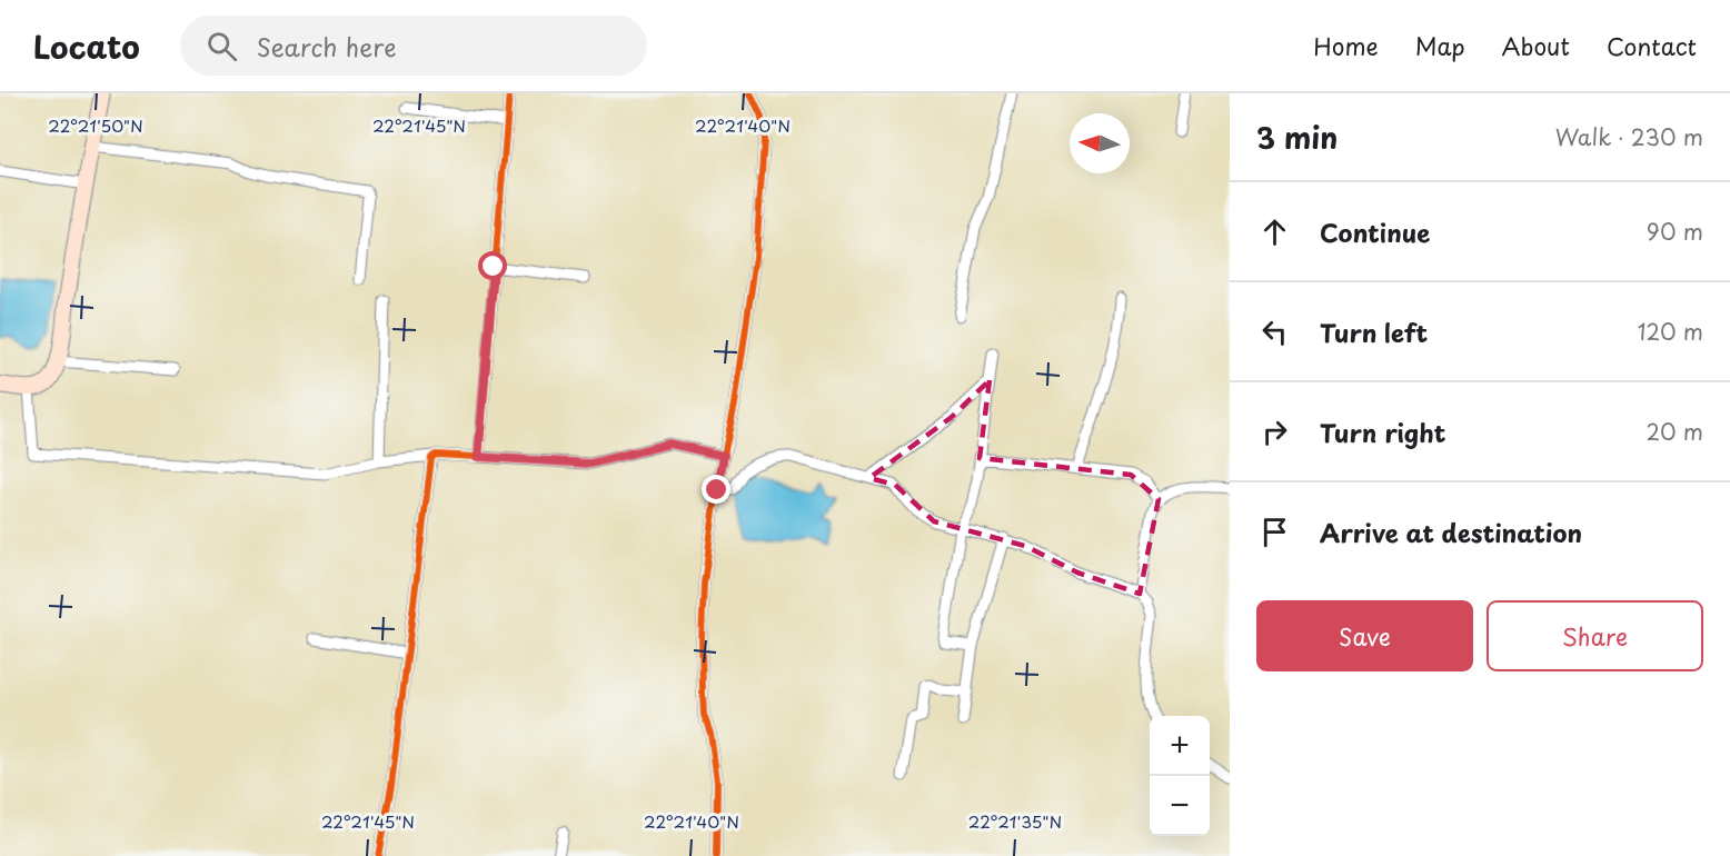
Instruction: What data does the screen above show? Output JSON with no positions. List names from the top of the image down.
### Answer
{
  "north": "left",
  "page": {
    "header": "Locato",
    "search": "Search here",
    "nav": [
      "Home",
      "Map",
      "About",
      "Contact"
    ],
    "heading": ["3 min", "Walk · 230 m"],
    "list": [
      ["Continue", "90 m"],
      ["Turn left", "120 m"],
      ["Turn right", "20 m"],
      "Arrive at destination"
    ],
    "buttons": ["Save", "Share"],
    "map_buttons": ["+", "−"]
  },
  "coordinates": [
    "22°21'50\"N",
    "22°21'45\"N",
    "22°21'40\"N",
    "22°21'35\"N"
  ]
}
